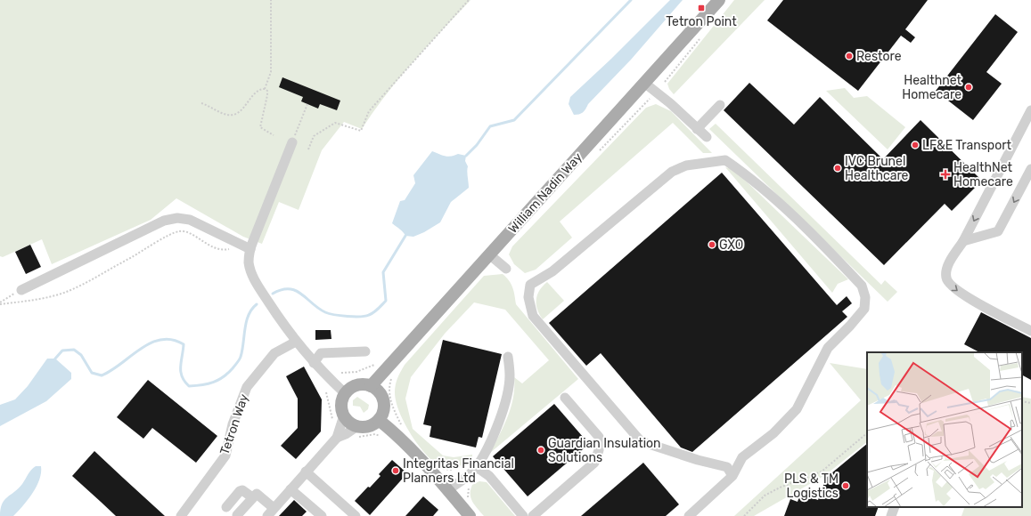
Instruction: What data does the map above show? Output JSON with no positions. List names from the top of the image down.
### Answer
{
  "streets": {
    "main road": ["William Nadin Way"],
    "street": ["Tetron Way"]
  },
  "places": {
    "transit": ["Tetron Point"],
    "other": [
      "Restore",
      "Healthnet Homecare",
      "LF&E Transport",
      "IVC Brunel Healthcare",
      "GXO",
      "Guardian Insulation Solutions",
      "Integritas Financial Planners Ltd",
      "PLS & TM Logistics"
    ],
    "health": ["HealthNet Homecare"]
  }
}
